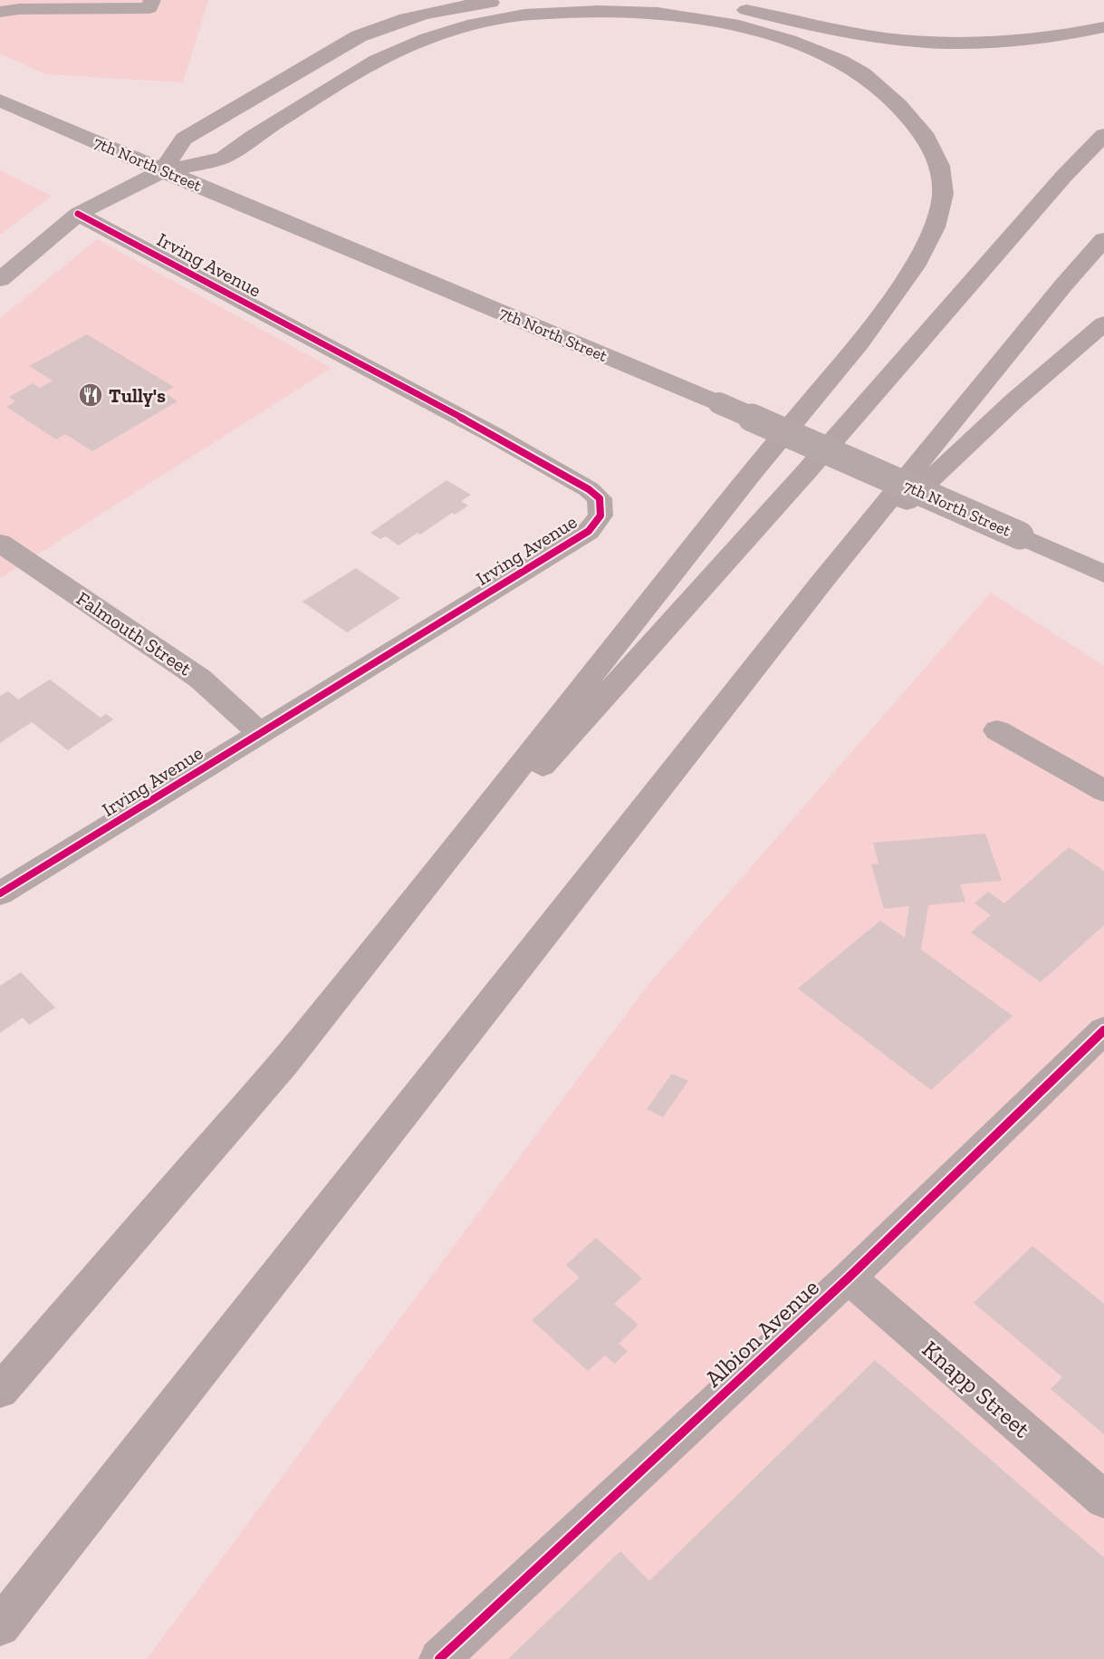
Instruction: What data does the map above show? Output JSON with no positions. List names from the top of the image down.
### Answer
{
  "streets": {
    "street": [
      "7th North Street",
      "Irving Avenue",
      "Falmouth Street",
      "Albion Avenue",
      "Knapp Street"
    ]
  },
  "crossings": [
    ["Irving Avenue", "Falmouth Street"],
    ["Albion Avenue", "Knapp Street"]
  ],
  "places": {
    "restaurant": ["Tully's"]
  }
}
